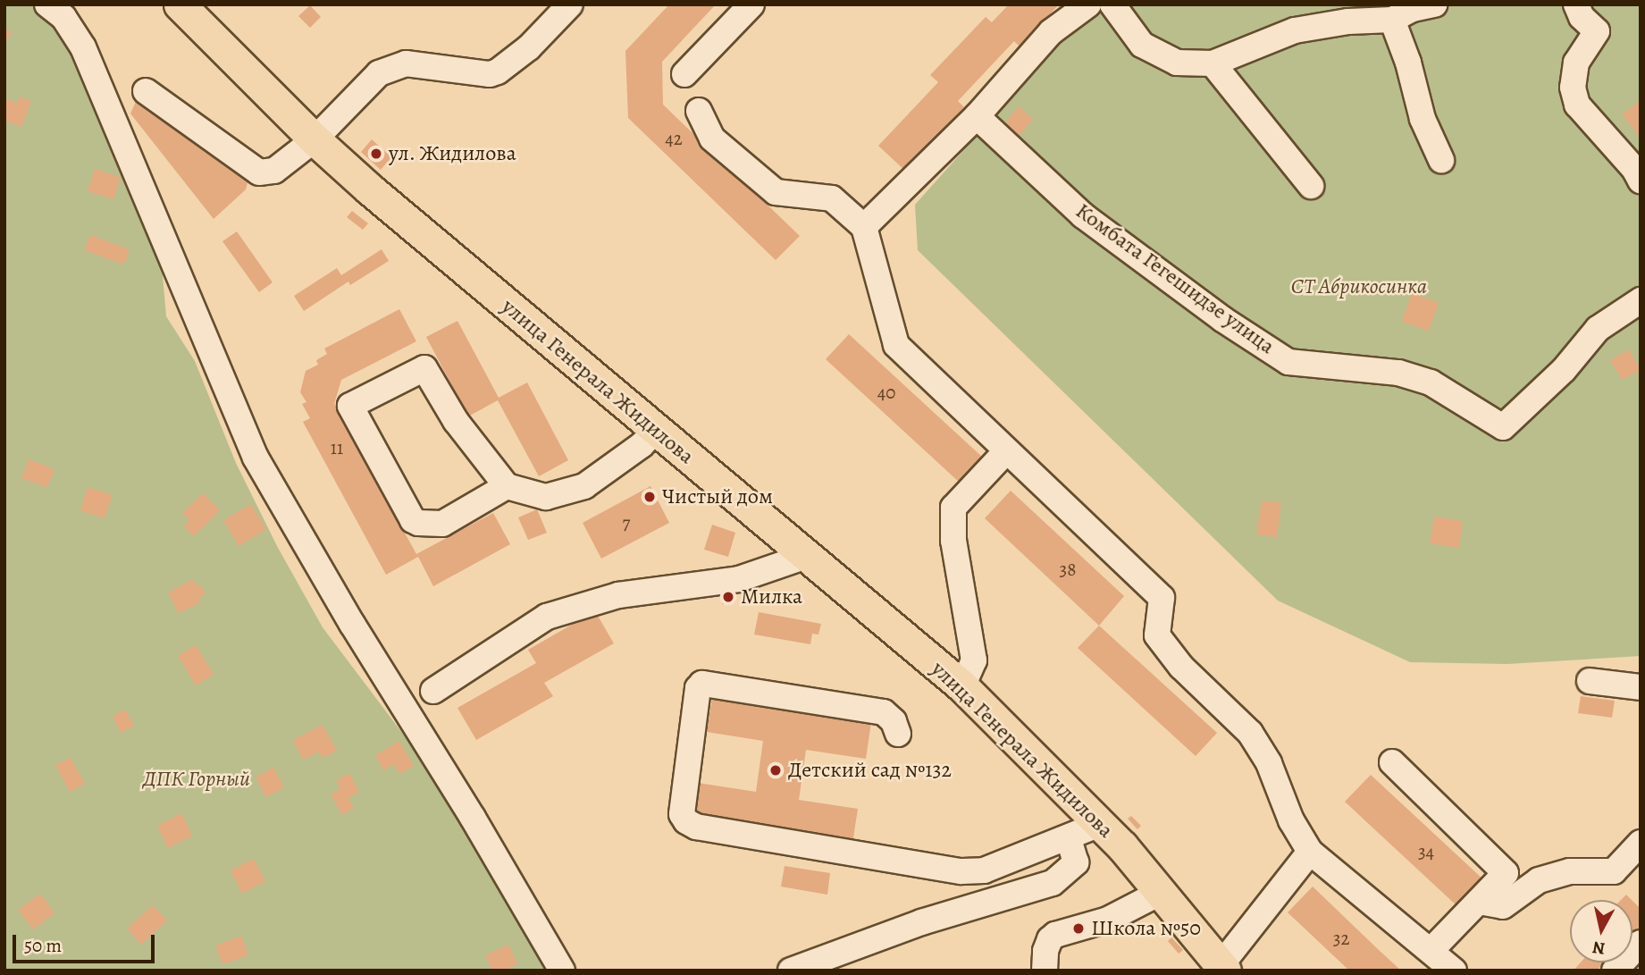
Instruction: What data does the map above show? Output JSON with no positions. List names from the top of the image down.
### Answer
{
  "streets": {
    "main road": ["улица Генерала Жидилова"],
    "street": ["Комбата Гегешидзе улица"]
  },
  "parks": ["СТ Абрикосинка", "ДПК Горный"],
  "places": [
    "ул. Жидилова",
    "Чистый дом",
    "Милка",
    "Детский сад №132",
    "Школа №50"
  ],
  "house_numbers": [
    "42",
    "40",
    "11",
    "7",
    "38",
    "34",
    "32"
  ],
  "scale_bar": "50 m",
  "north": "bottom"
}
